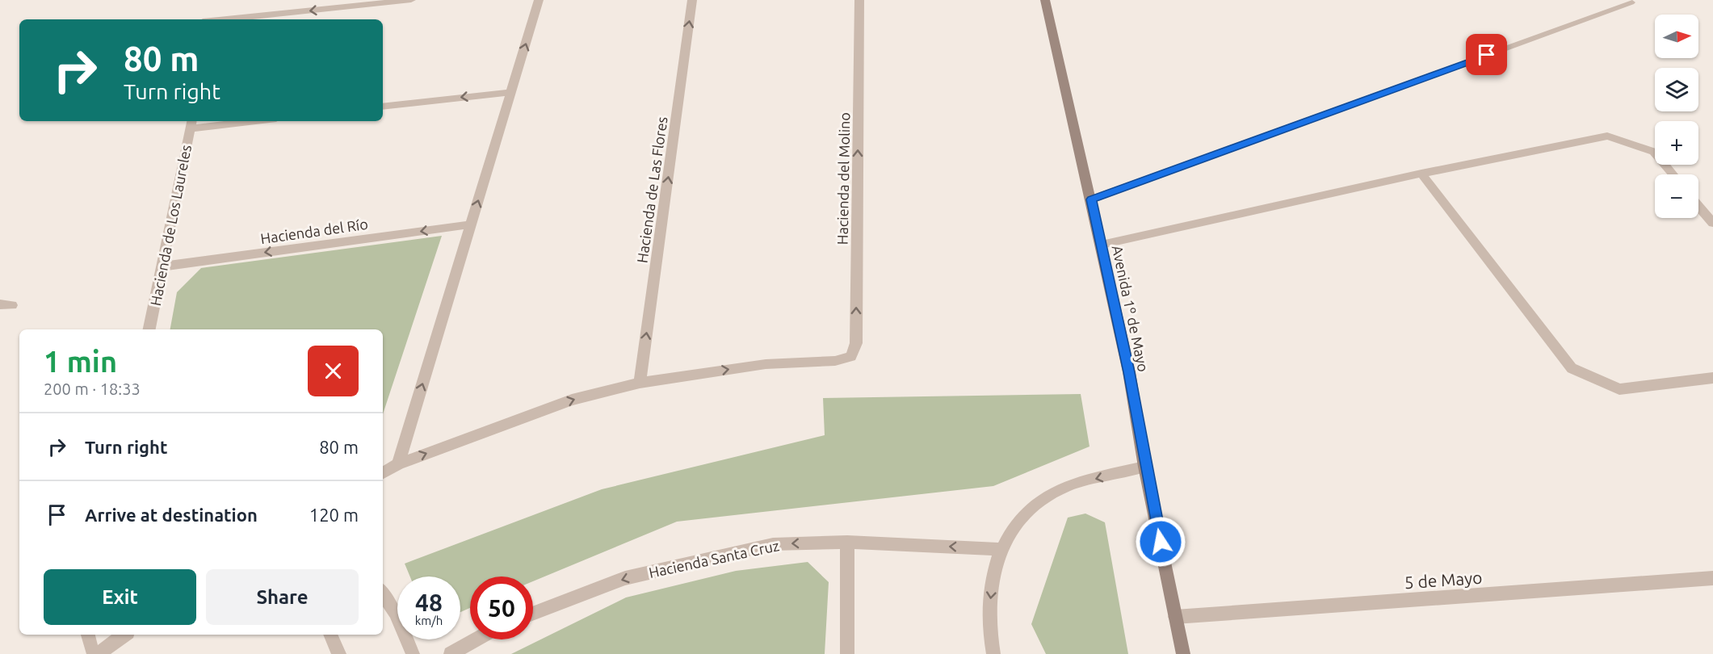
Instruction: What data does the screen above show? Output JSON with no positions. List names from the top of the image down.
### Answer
{
  "streets": {
    "main road": ["Avenida 1º de Mayo"],
    "street": [
      "Hacienda del Molino",
      "Hacienda de Las Flores",
      "Hacienda de Los Laureles",
      "Hacienda del Río",
      "Hacienda Santa Cruz",
      "5 de Mayo"
    ]
  },
  "crossings": [
    ["Hacienda del Molino", "Hacienda de Las Flores"],
    ["Hacienda de Los Laureles", "Hacienda del Río"],
    ["Avenida 1º de Mayo", "5 de Mayo"]
  ],
  "one_way": ["Hacienda de Las Flores", "Hacienda del Río", "Hacienda Santa Cruz"],
  "north": "right",
  "page": {
    "map_buttons": ["+", "−"],
    "turn": ["80 m", "Turn right"],
    "heading": ["1 min", "200 m · 18:33"],
    "list": [
      {
        "name": "Turn right",
        "value": "80 m"
      },
      {
        "name": "Arrive at destination",
        "value": "120 m"
      }
    ],
    "buttons": ["Exit", "Share"],
    "speed": "48 km/h",
    "limit": "50"
  }
}
